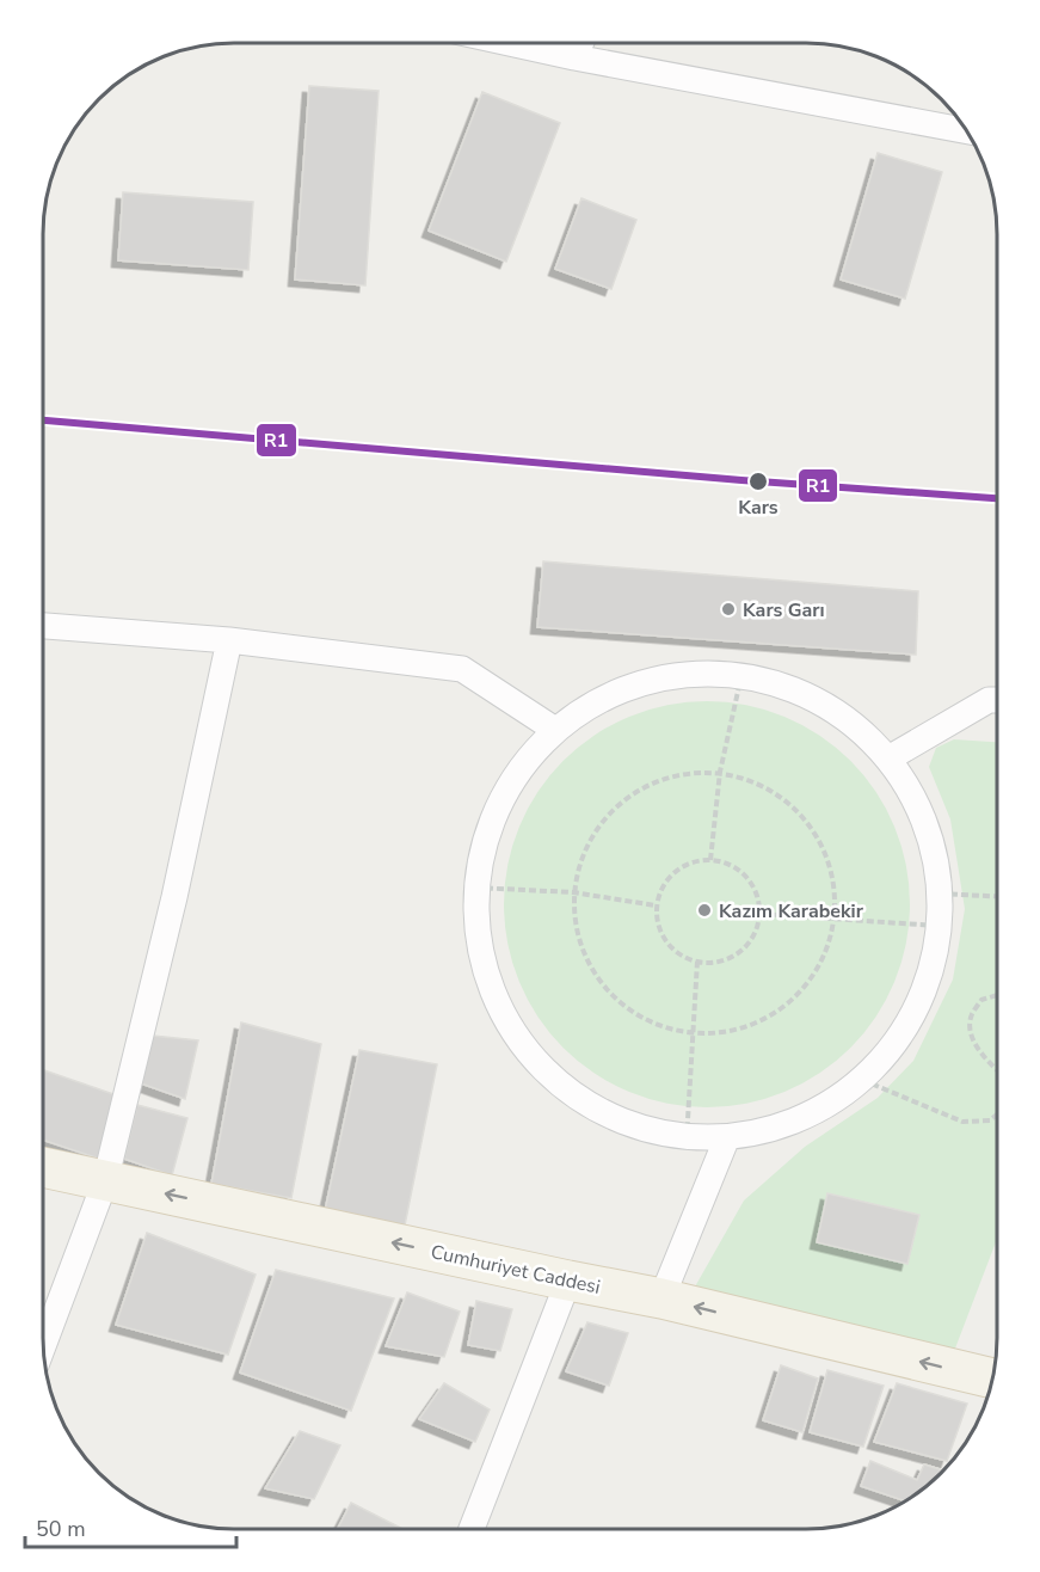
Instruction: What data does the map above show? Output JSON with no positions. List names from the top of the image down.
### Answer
{
  "streets": {
    "main road": ["Cumhuriyet Caddesi"]
  },
  "one_way": ["Cumhuriyet Caddesi"],
  "places": ["Kars", "Kars Garı", "Kazım Karabekir"],
  "lines": ["transit line R1"],
  "scale_bar": "50 m"
}
